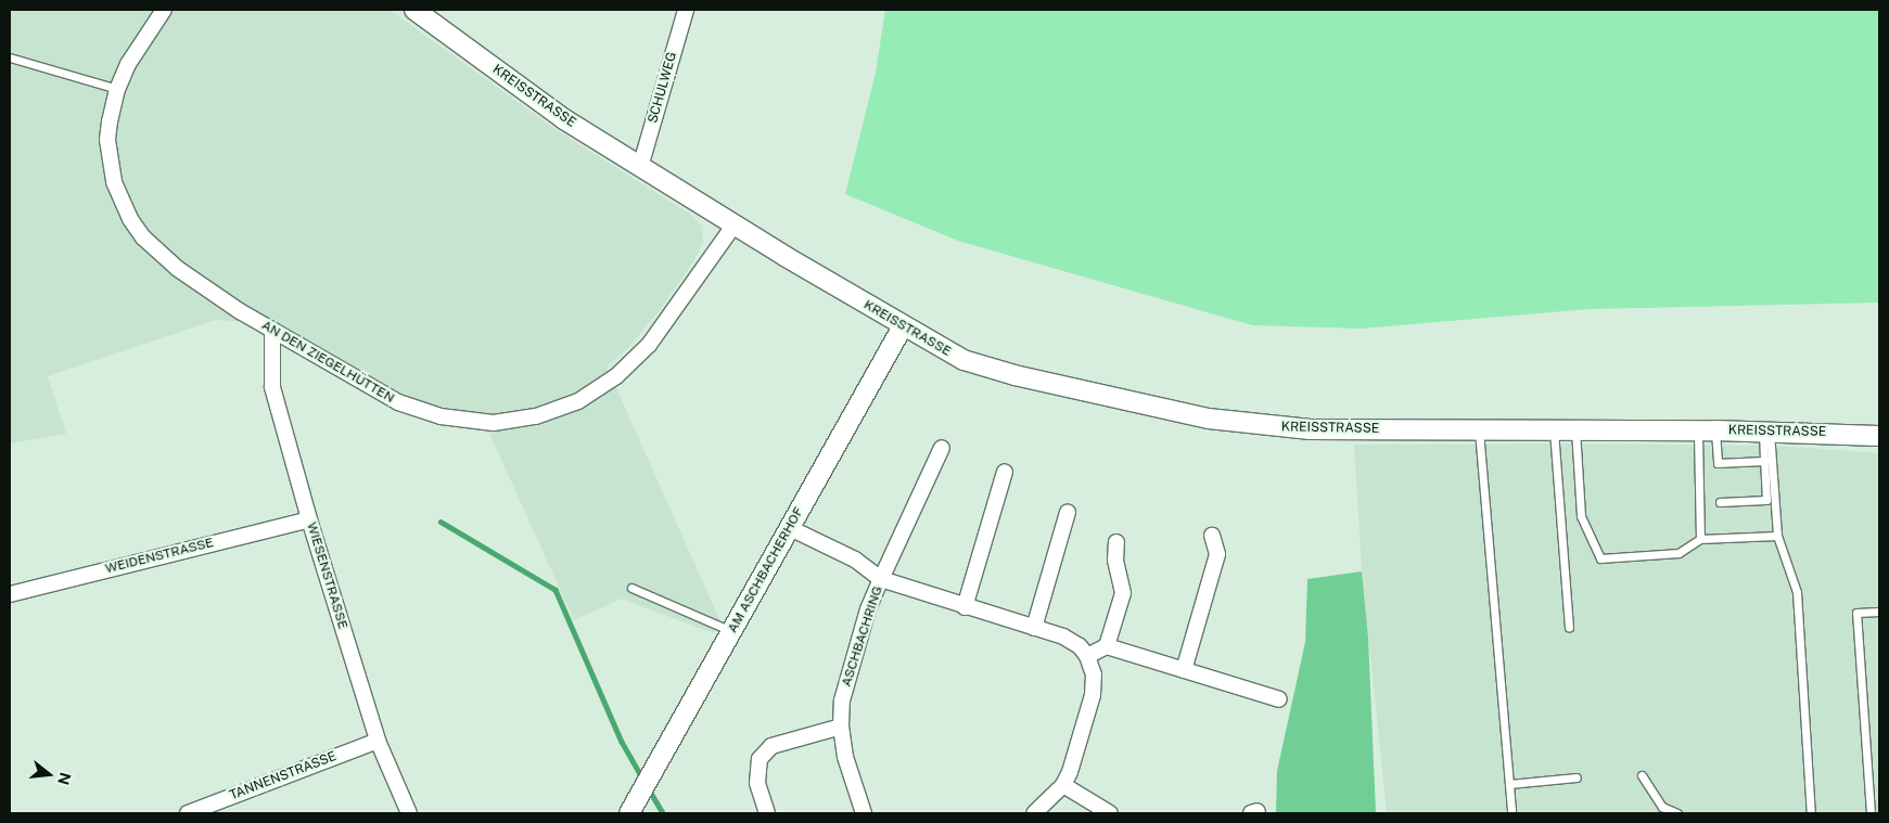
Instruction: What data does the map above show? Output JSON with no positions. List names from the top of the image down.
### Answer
{
  "streets": {
    "street": [
      "SCHULWEG",
      "KREISSTRASSE",
      "AN DEN ZIEGELHÜTTEN",
      "WEIDENSTRASSE",
      "AM ASCHBACHERHOF",
      "WIESENSTRASSE",
      "ASCHBACHRING",
      "TANNENSTRASSE"
    ]
  },
  "crossings": [
    ["SCHULWEG", "KREISSTRASSE"],
    ["KREISSTRASSE", "AN DEN ZIEGELHÜTTEN"],
    ["KREISSTRASSE", "AM ASCHBACHERHOF"],
    ["AN DEN ZIEGELHÜTTEN", "WIESENSTRASSE"],
    ["WEIDENSTRASSE", "WIESENSTRASSE"],
    ["AM ASCHBACHERHOF", "ASCHBACHRING"],
    ["WIESENSTRASSE", "TANNENSTRASSE"]
  ],
  "north": "right"
}
